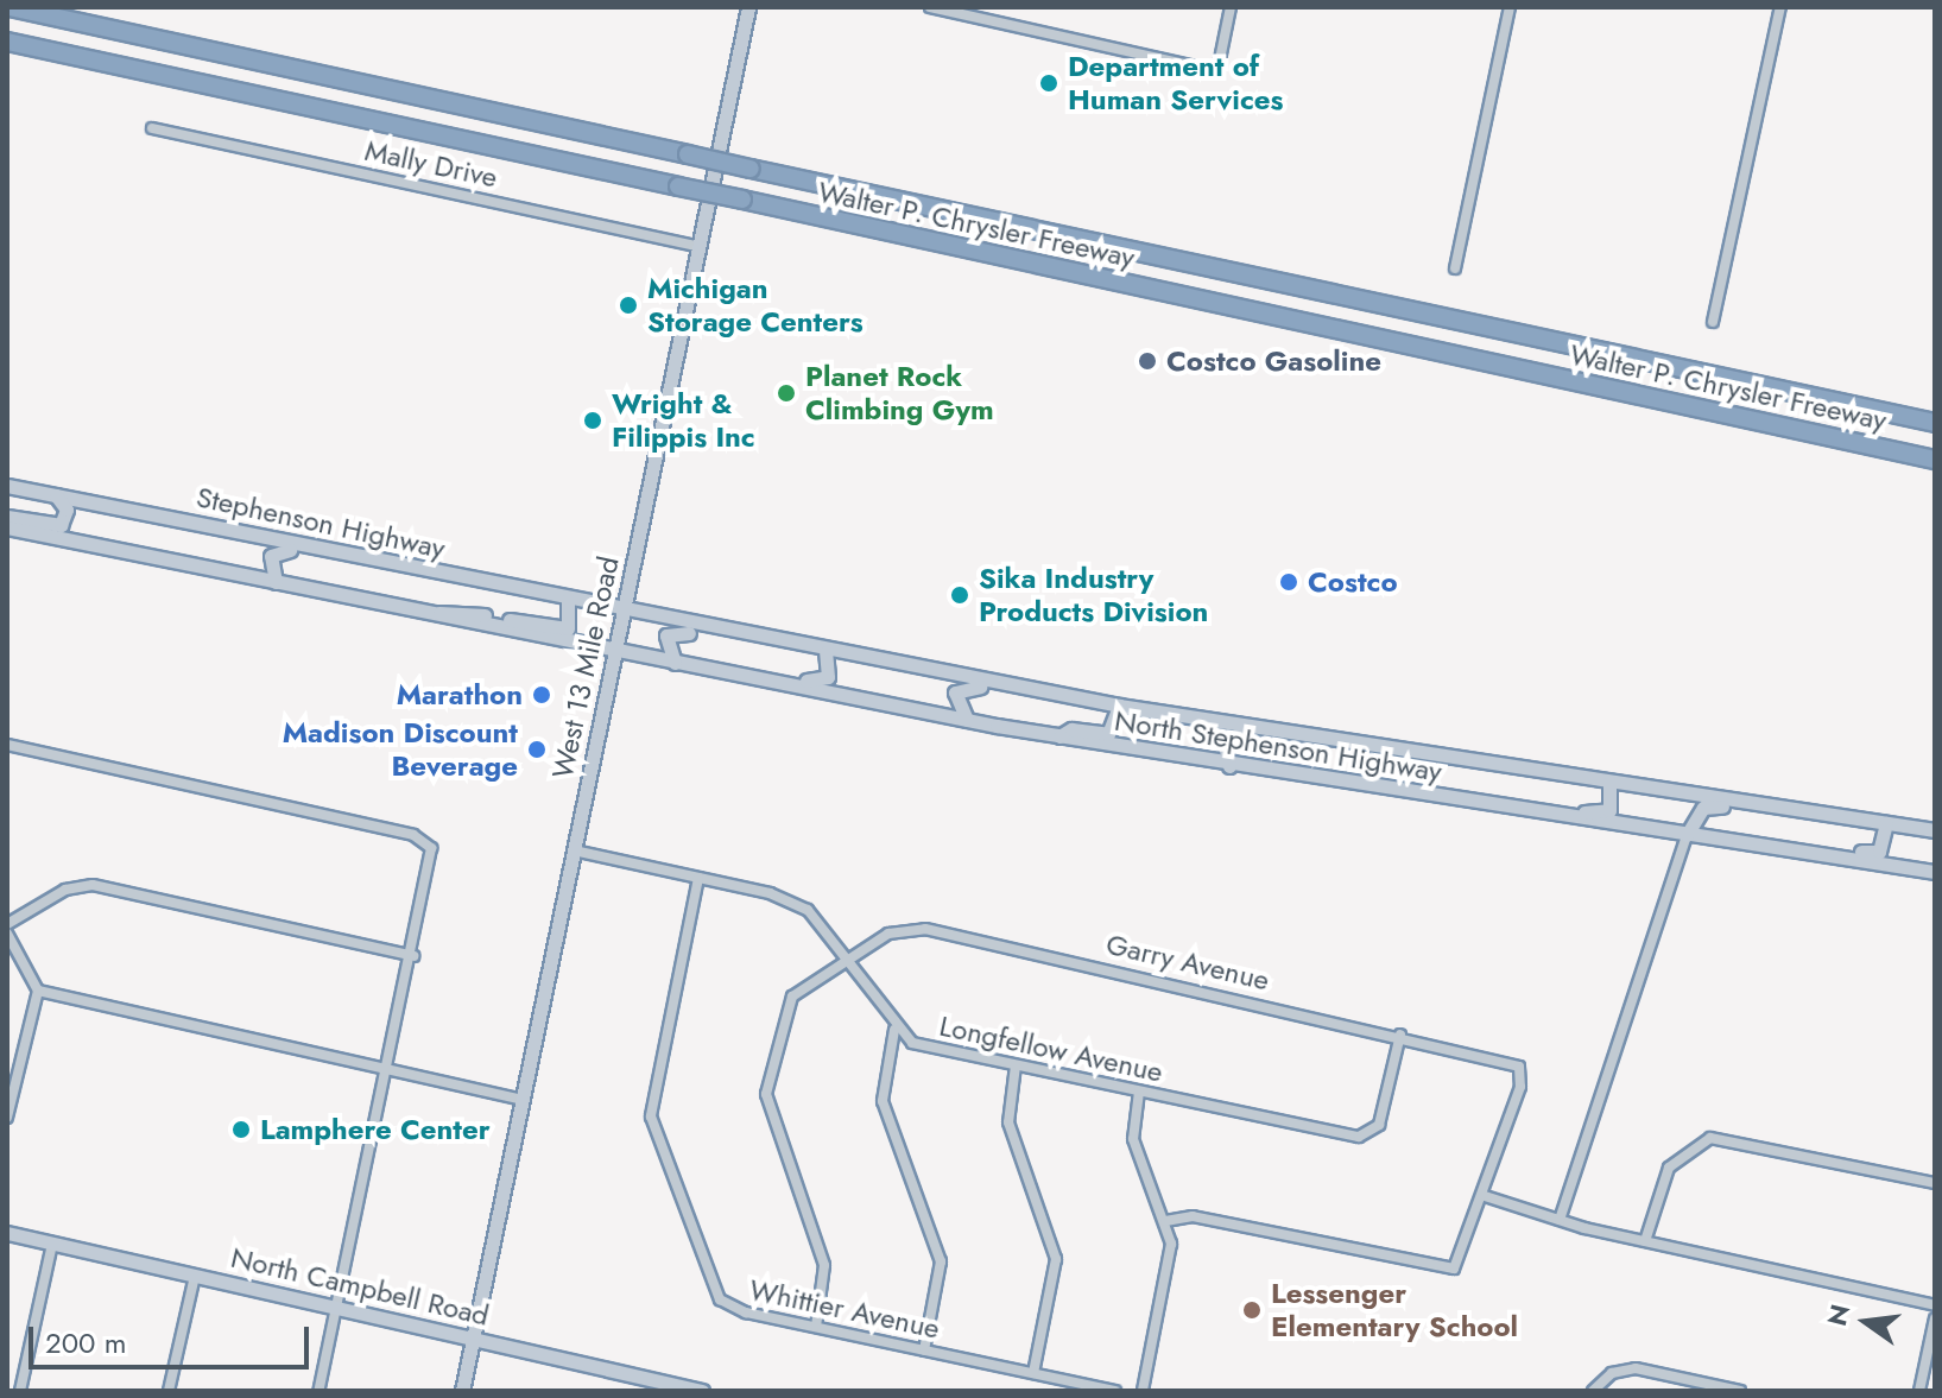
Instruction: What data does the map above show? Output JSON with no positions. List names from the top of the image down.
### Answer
{
  "streets": {
    "highway": ["Walter P. Chrysler Freeway"],
    "main road": [
      "Stephenson Highway",
      "West 13 Mile Road",
      "North Stephenson Highway",
      "North Campbell Road"
    ],
    "street": [
      "Mally Drive",
      "Garry Avenue",
      "Longfellow Avenue",
      "Whittier Avenue"
    ]
  },
  "crossings": [
    ["Mally Drive", "West 13 Mile Road"],
    ["Stephenson Highway", "West 13 Mile Road"],
    ["Stephenson Highway", "North Stephenson Highway"],
    ["West 13 Mile Road", "North Stephenson Highway"],
    ["West 13 Mile Road", "North Campbell Road"],
    ["Garry Avenue", "Longfellow Avenue"],
    ["Garry Avenue", "Whittier Avenue"]
  ],
  "places": [
    "Department of Human Services",
    "Michigan Storage Centers",
    "Costco Gasoline",
    "Planet Rock Climbing Gym",
    "Wright & Filippis Inc",
    "Costco",
    "Sika Industry Products Division",
    "Marathon",
    "Madison Discount Beverage",
    "Lamphere Center",
    "Lessenger Elementary School"
  ],
  "scale_bar": "200 m",
  "north": "left"
}
